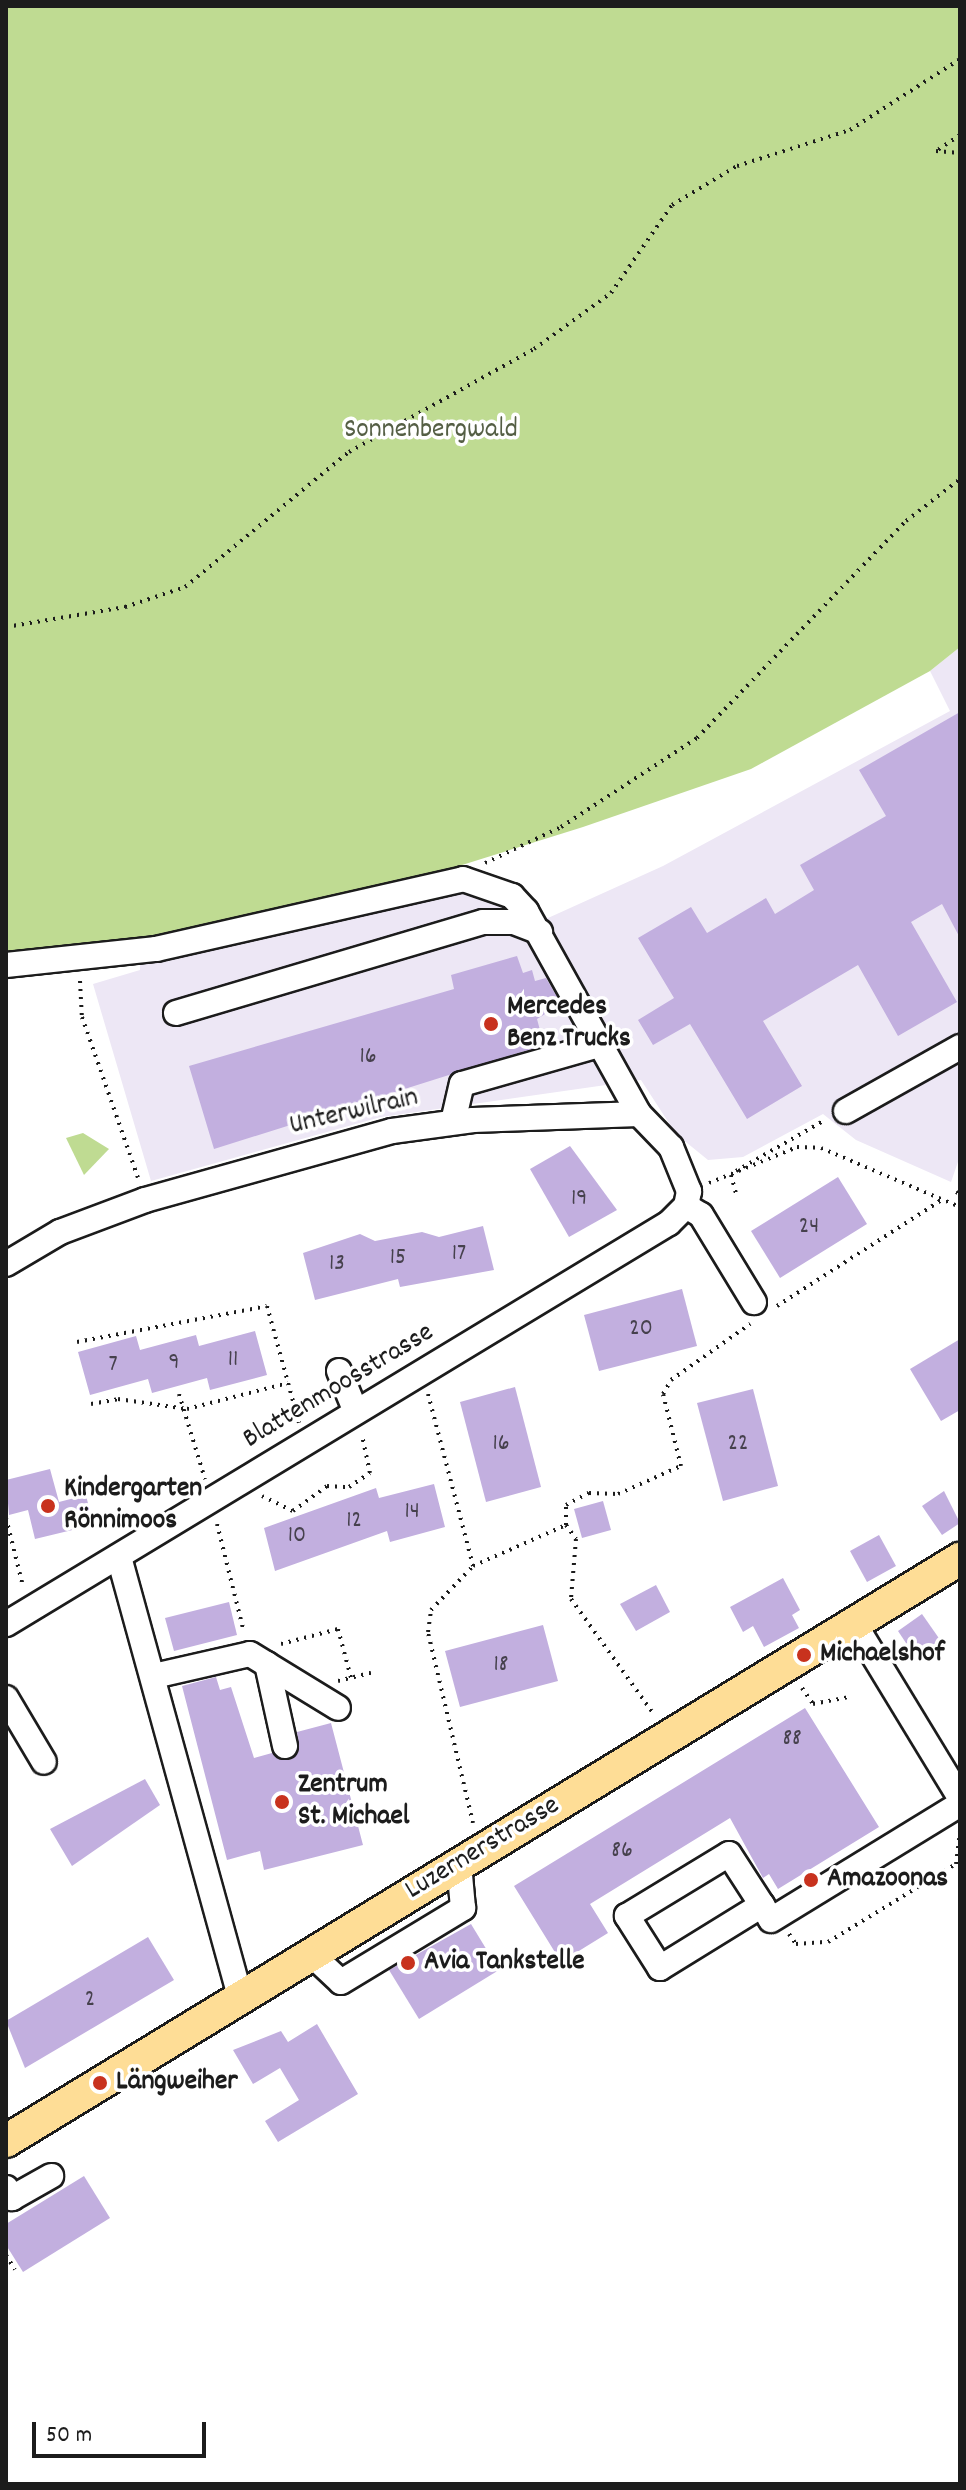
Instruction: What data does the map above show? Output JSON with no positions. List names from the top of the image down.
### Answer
{
  "streets": {
    "main road": ["Luzernerstrasse"],
    "street": ["Unterwilrain", "Blattenmoosstrasse"]
  },
  "parks": ["Sonnenbergwald"],
  "places": [
    "Mercedes Benz Trucks",
    "Kindergarten Rönnimoos",
    "Michaelshof",
    "Zentrum St. Michael",
    "Amazoonas",
    "Avia Tankstelle",
    "Längweiher"
  ],
  "house_numbers": [
    "16",
    "19",
    "24",
    "17",
    "15",
    "13",
    "20",
    "11",
    "9",
    "7",
    "16",
    "22",
    "14",
    "12",
    "10",
    "18",
    "88",
    "86",
    "2"
  ],
  "scale_bar": "50 m"
}
